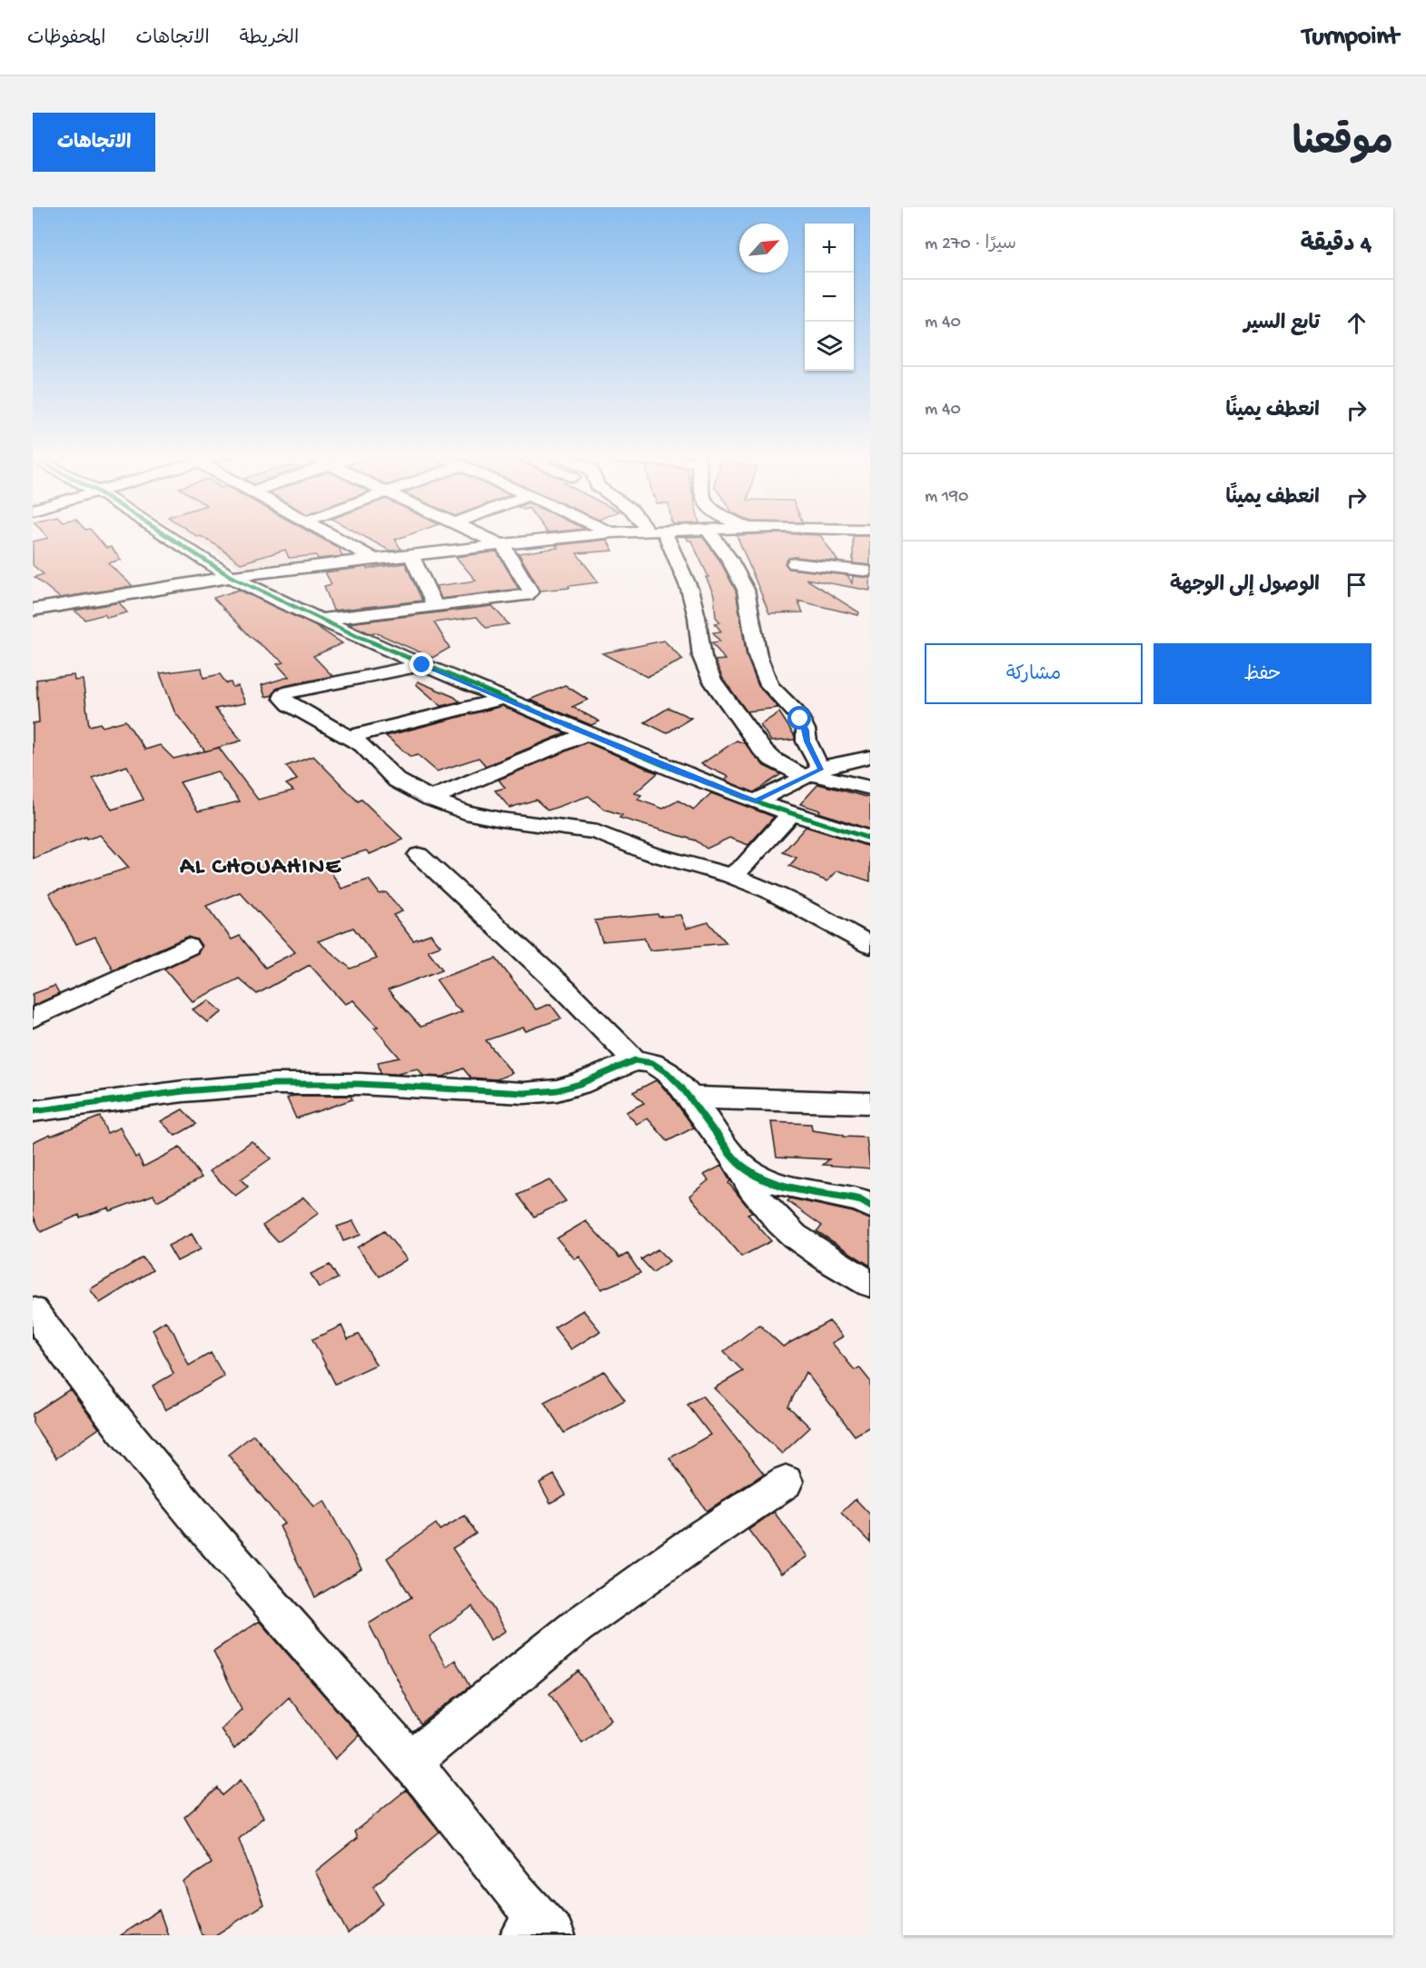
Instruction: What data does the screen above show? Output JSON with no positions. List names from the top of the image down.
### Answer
{
  "districts": ["AL CHOUAHINE"],
  "north": "top right",
  "page": {
    "header": "Turnpoint",
    "nav": ["الخريطة", "الاتجاهات", "المحفوظات"],
    "title": "موقعنا",
    "buttons": [
      "الاتجاهات",
      ["حفظ", "مشاركة"]
    ],
    "heading": ["4 دقيقة", "سيرًا · 270 m"],
    "map_buttons": ["+", "−"],
    "list": [
      ["تابع السير", "40 m"],
      ["انعطف يمينًا", "40 m"],
      ["انعطف يمينًا", "190 m"],
      "الوصول إلى الوجهة"
    ]
  }
}
